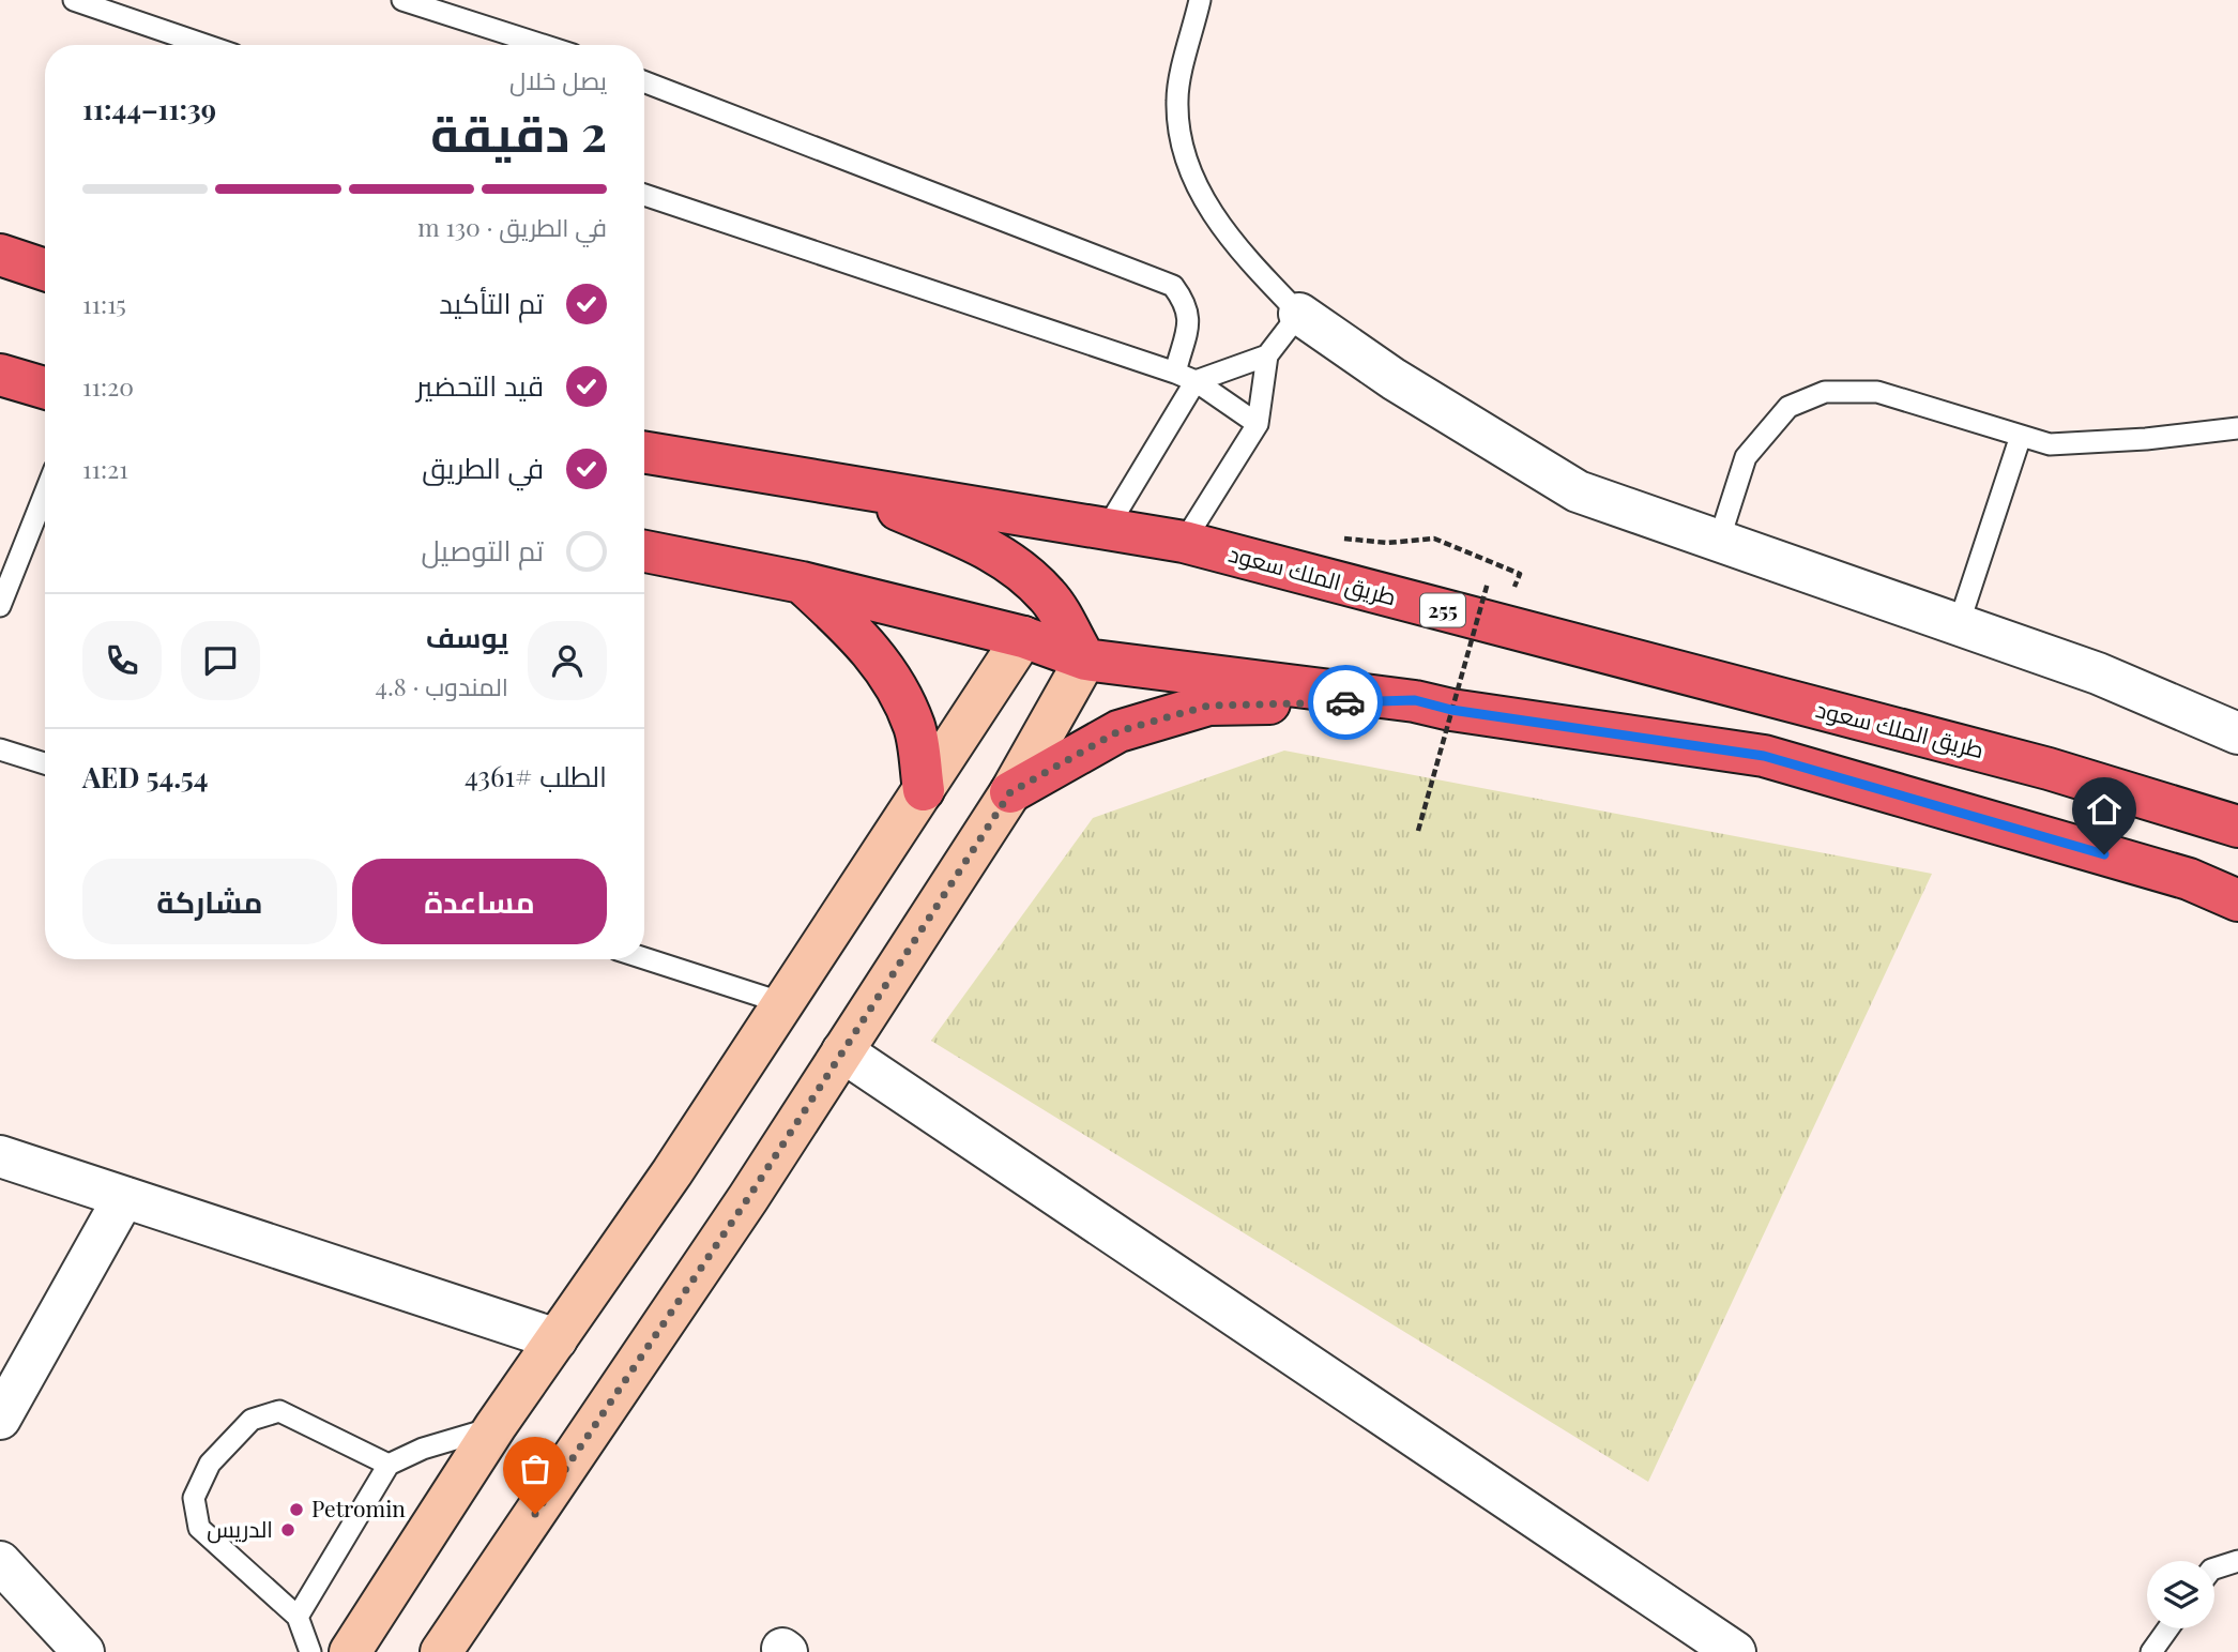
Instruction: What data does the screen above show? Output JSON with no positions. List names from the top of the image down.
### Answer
{
  "streets": {
    "highway": ["طريق الملك سعود", "255"]
  },
  "places": ["Petromin", "الدريس"],
  "page": {
    "heading": ["2 دقيقة", "يصل خلال", "11:39–11:44"],
    "panel": [
      "يوسف",
      "المندوب · 4.8",
      "الطلب #4361",
      "AED 54.54"
    ],
    "bar": "في الطريق · 130 m",
    "list": [
      ["تم التأكيد", "11:15"],
      ["قيد التحضير", "11:20"],
      ["في الطريق", "11:21"],
      "تم التوصيل"
    ],
    "buttons": ["مساعدة", "مشاركة"]
  }
}
